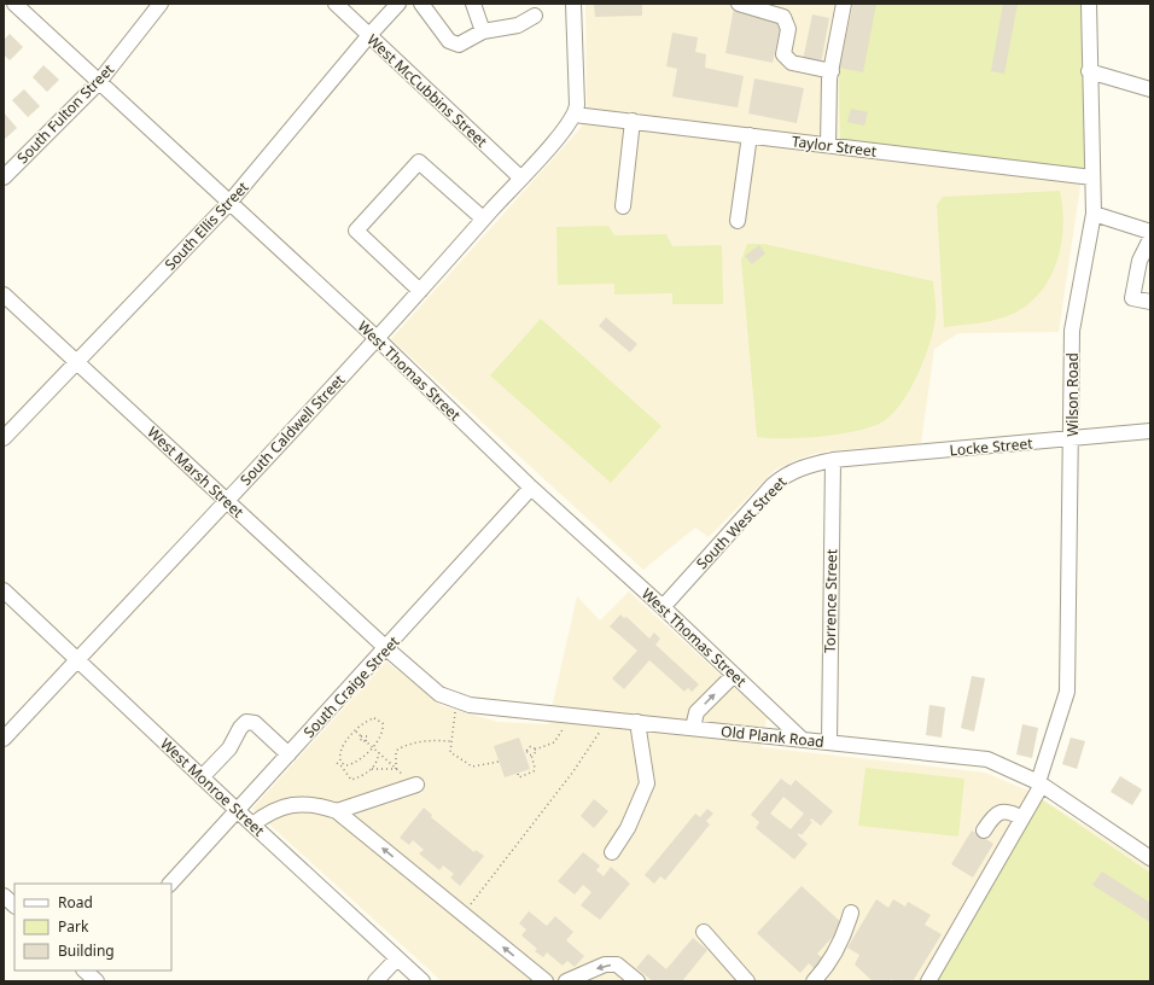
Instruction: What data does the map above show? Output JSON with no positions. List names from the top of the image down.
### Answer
{
  "streets": {
    "street": [
      "West McCubbins Street",
      "South Fulton Street",
      "Taylor Street",
      "South Ellis Street",
      "West Thomas Street",
      "Wilson Road",
      "South Caldwell Street",
      "Locke Street",
      "West Marsh Street",
      "South West Street",
      "Torrence Street",
      "South Craige Street",
      "Old Plank Road",
      "West Monroe Street"
    ]
  },
  "crossings": [
    ["West McCubbins Street", "South Ellis Street"],
    ["West McCubbins Street", "South Caldwell Street"],
    ["South Fulton Street", "West Thomas Street"],
    ["Taylor Street", "Wilson Road"],
    ["Taylor Street", "South Caldwell Street"],
    ["South Ellis Street", "West Thomas Street"],
    ["South Ellis Street", "West Marsh Street"],
    ["West Thomas Street", "South Caldwell Street"],
    ["West Thomas Street", "South West Street"],
    ["West Thomas Street", "South Craige Street"],
    ["West Thomas Street", "Old Plank Road"],
    ["Wilson Road", "Locke Street"],
    ["Wilson Road", "Old Plank Road"],
    ["South Caldwell Street", "West Marsh Street"],
    ["South Caldwell Street", "West Monroe Street"],
    ["Locke Street", "South West Street"],
    ["Locke Street", "Torrence Street"],
    ["West Marsh Street", "South Craige Street"],
    ["West Marsh Street", "Old Plank Road"],
    ["South West Street", "Torrence Street"],
    ["Torrence Street", "Old Plank Road"],
    ["South Craige Street", "Old Plank Road"],
    ["South Craige Street", "West Monroe Street"]
  ],
  "legend": ["Road", "Park", "Building"]
}
